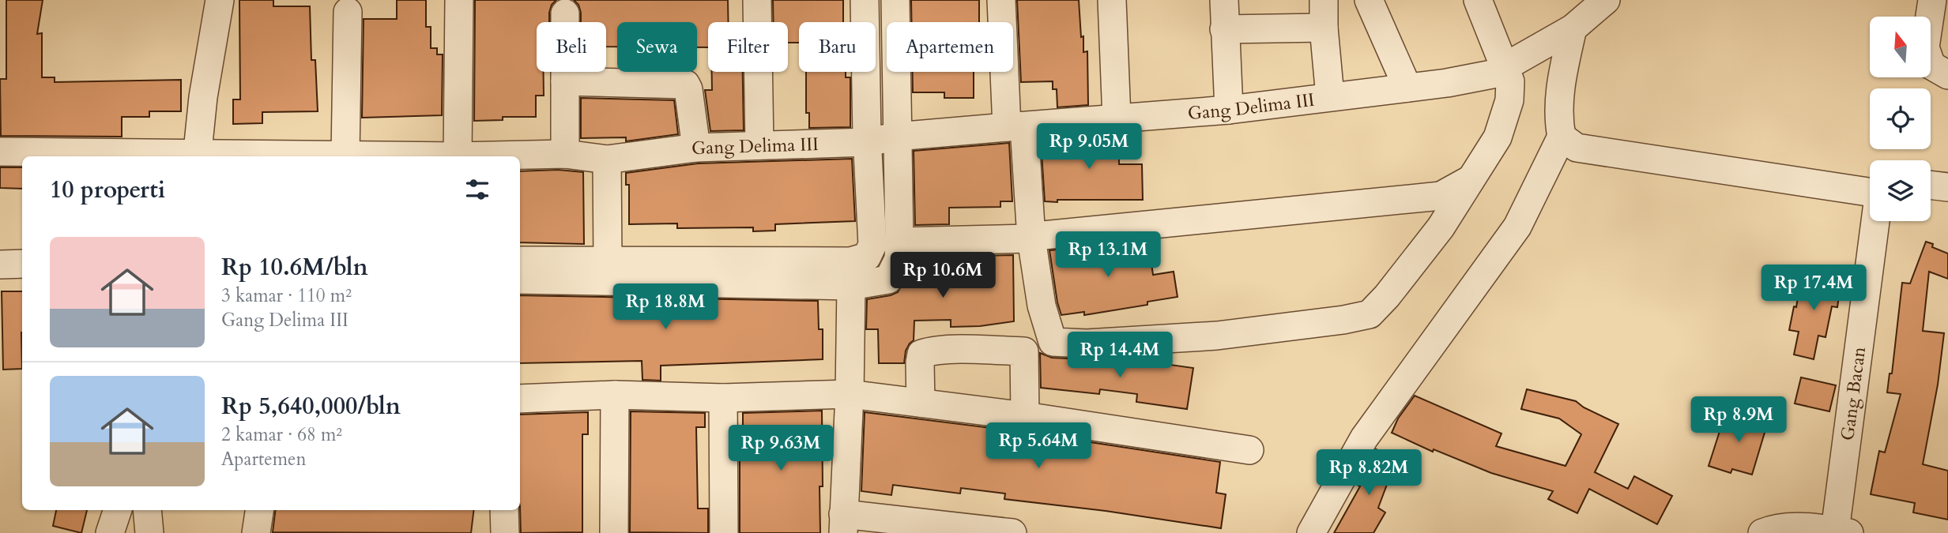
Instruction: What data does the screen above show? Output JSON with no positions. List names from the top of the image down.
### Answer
{
  "streets": {
    "street": ["Gang Delima III", "Gang Bacan"]
  },
  "north": "top",
  "page": {
    "chip": [
      "Beli",
      "Sewa",
      "Filter",
      "Baru",
      "Apartemen"
    ],
    "price": [
      "Rp 9.05M",
      "Rp 13.1M",
      "Rp 10.6M",
      "Rp 17.4M",
      "Rp 18.8M",
      "Rp 14.4M",
      "Rp 8.9M",
      "Rp 5.64M",
      "Rp 9.63M",
      "Rp 8.82M"
    ],
    "heading": "10 properti",
    "list": [
      {
        "name": "Rp 10.6M/bln",
        "note": "3 kamar · 110 m² · Gang Delima III"
      },
      {
        "name": "Rp 5,640,000/bln",
        "note": "2 kamar · 68 m² · Apartemen"
      }
    ]
  }
}
